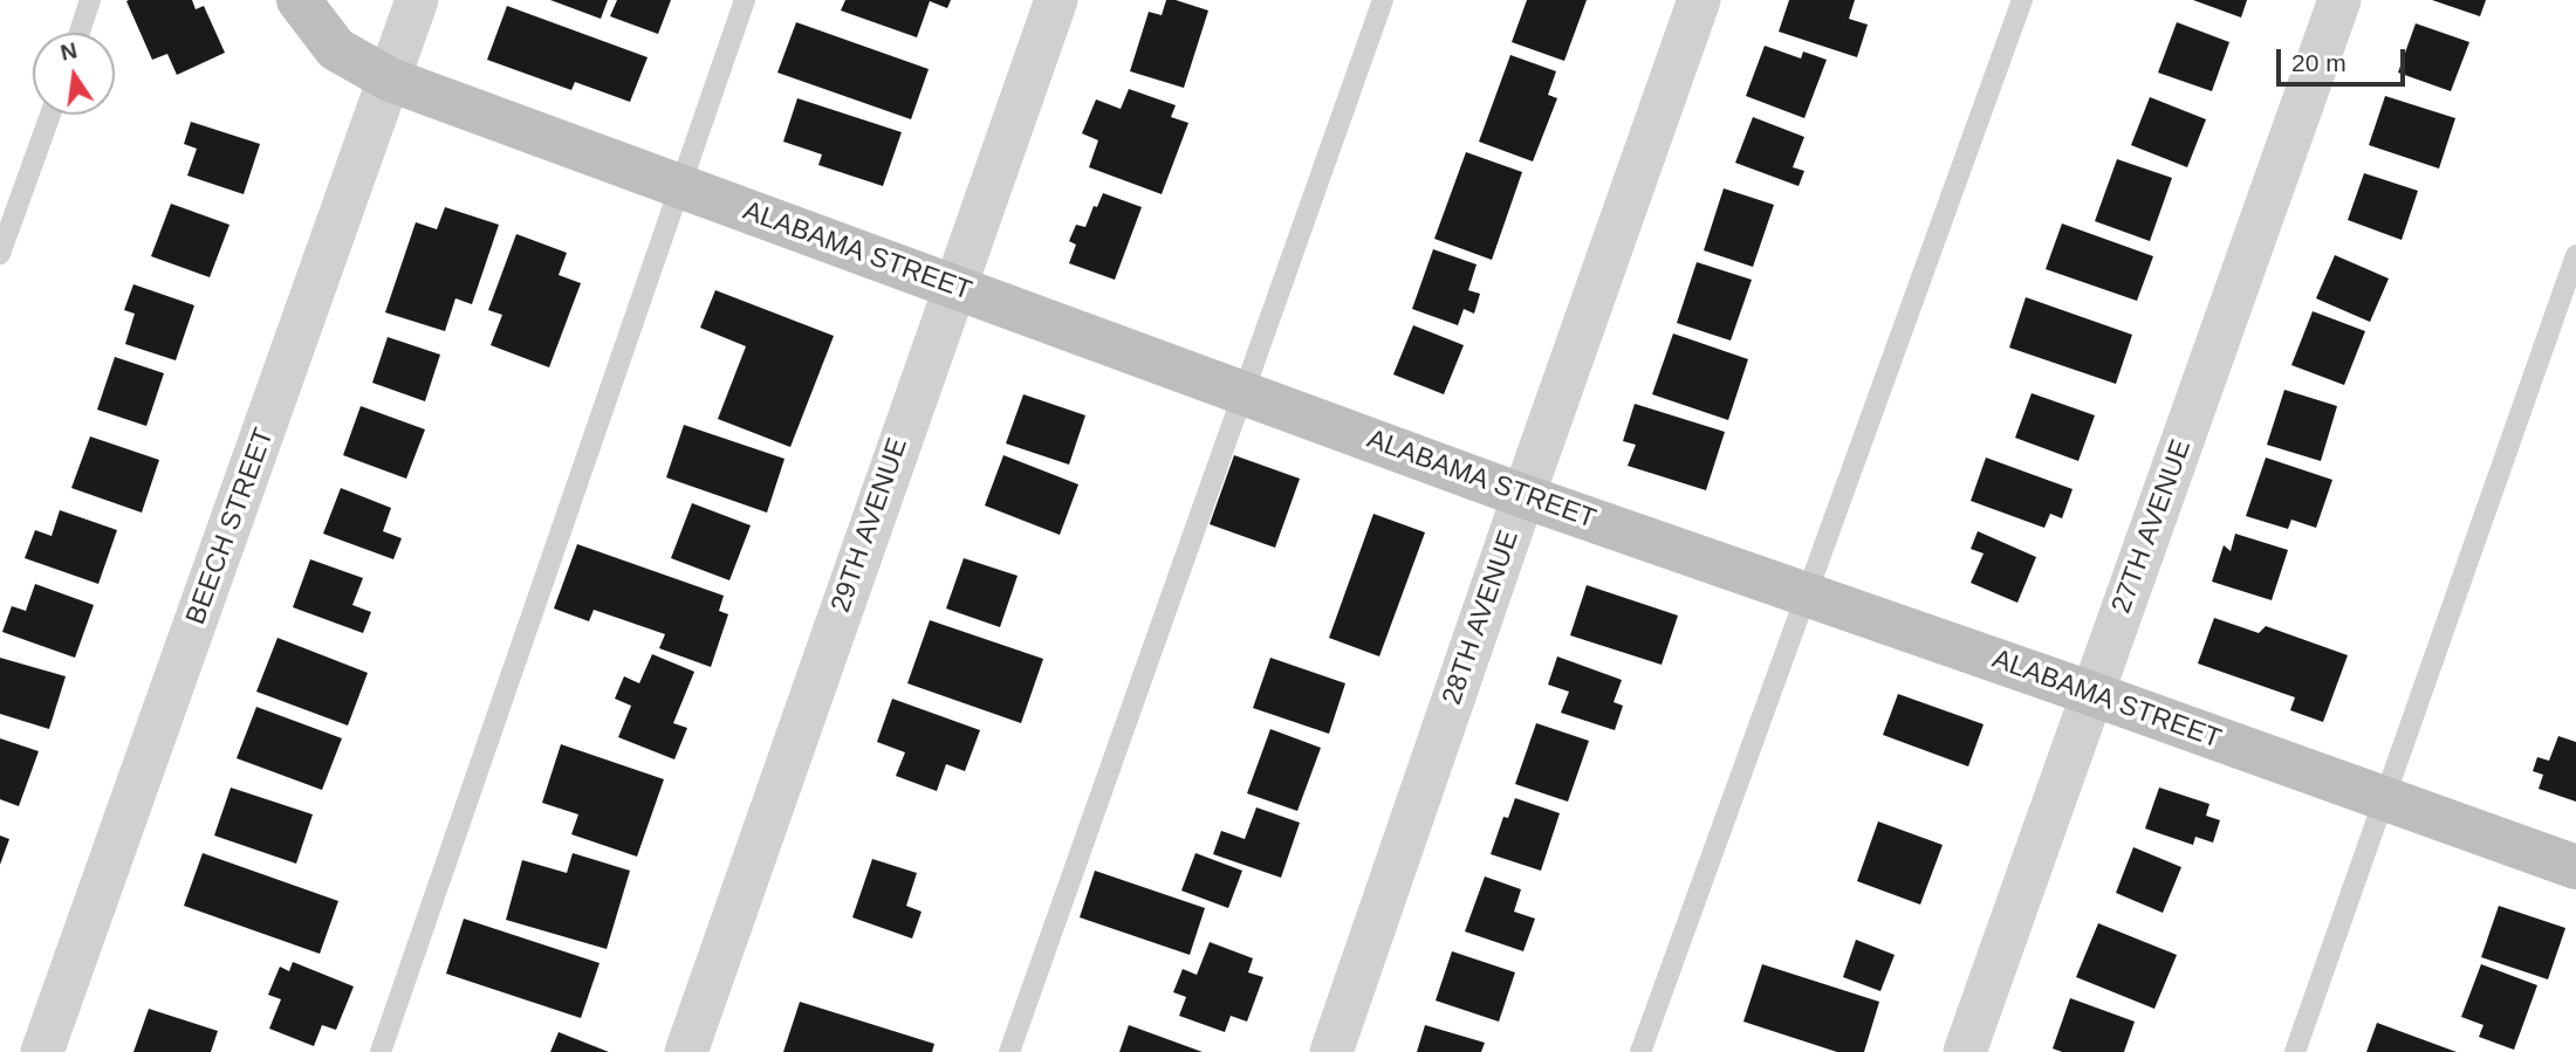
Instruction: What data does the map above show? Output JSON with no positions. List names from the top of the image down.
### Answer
{
  "streets": {
    "street": [
      "ALABAMA STREET",
      "29TH AVENUE",
      "BEECH STREET",
      "27TH AVENUE",
      "28TH AVENUE"
    ]
  },
  "crossings": [
    ["ALABAMA STREET", "29TH AVENUE"],
    ["ALABAMA STREET", "BEECH STREET"],
    ["ALABAMA STREET", "27TH AVENUE"],
    ["ALABAMA STREET", "28TH AVENUE"]
  ],
  "scale_bar": "20 m",
  "north": "top"
}
